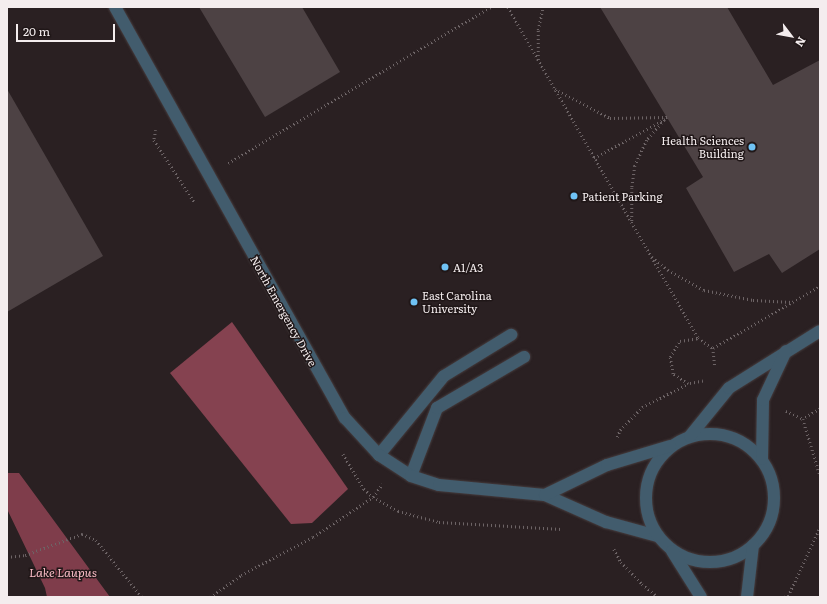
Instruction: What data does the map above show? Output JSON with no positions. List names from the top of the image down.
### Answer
{
  "streets": {
    "street": ["North Emergency Drive"]
  },
  "water": ["Lake Laupus"],
  "places": [
    "Health Sciences Building",
    "Patient Parking",
    "A1/A3",
    "East Carolina University"
  ],
  "scale_bar": "20 m",
  "north": "bottom right"
}
